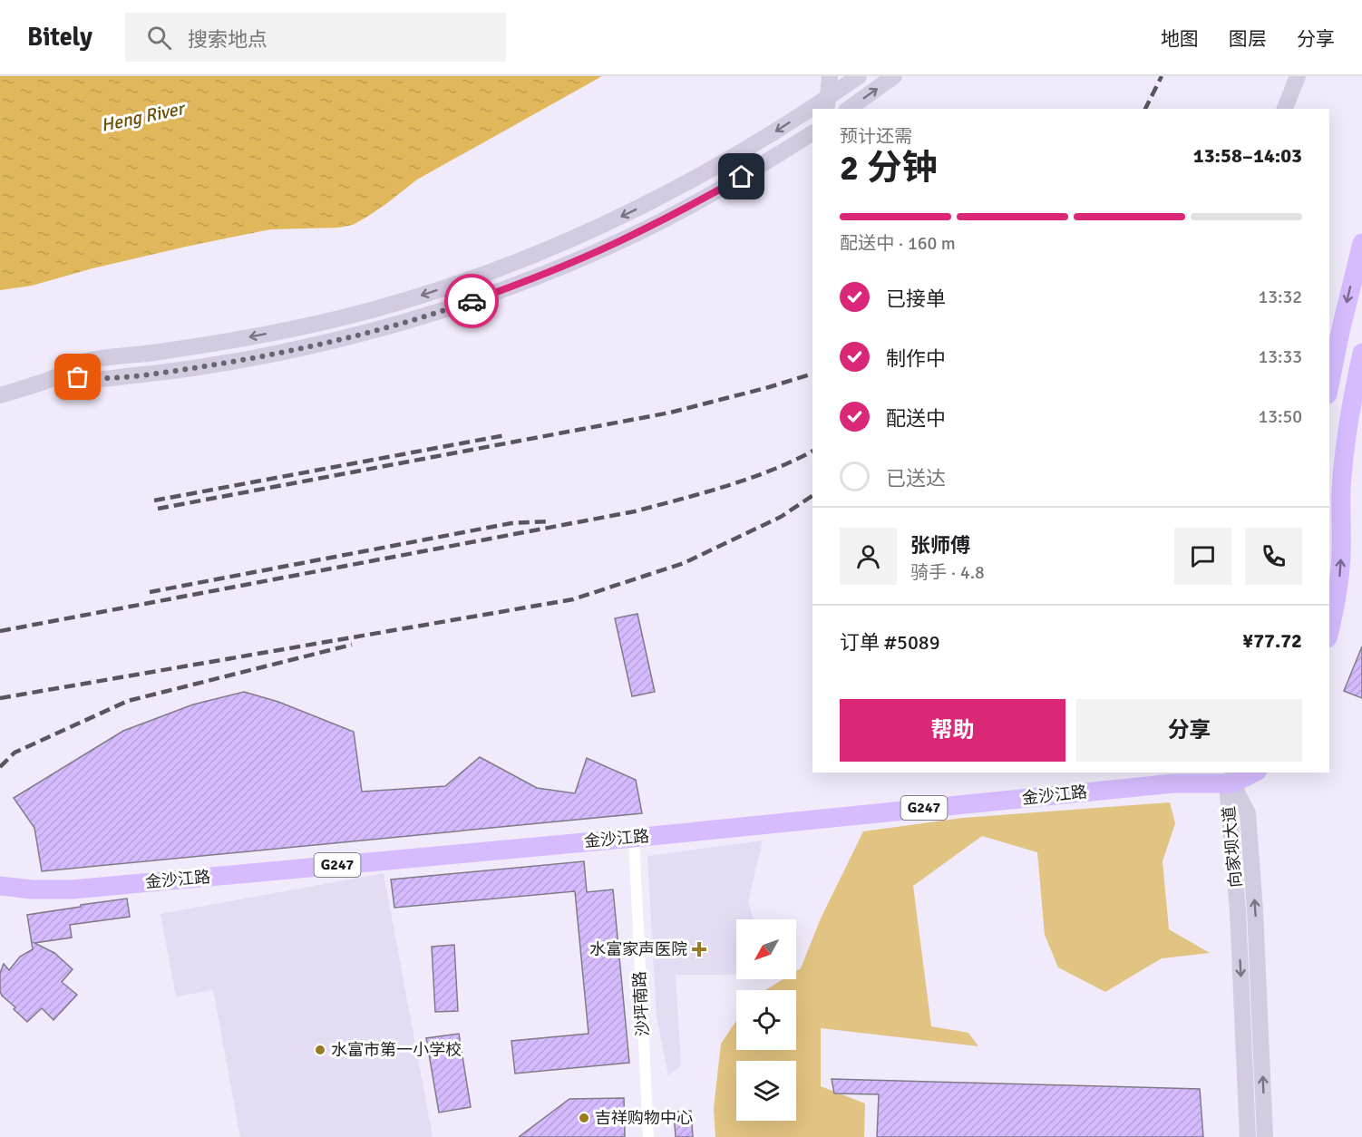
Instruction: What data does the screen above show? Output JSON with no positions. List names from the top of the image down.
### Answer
{
  "streets": {
    "highway": ["金沙江路", "G247"],
    "main road": ["向家坝大道"],
    "street": ["沙坪南路"]
  },
  "crossings": [
    ["金沙江路", "向家坝大道"],
    ["金沙江路", "沙坪南路"]
  ],
  "water": ["Heng River"],
  "places": {
    "health": ["水富家声医院"],
    "other": ["水富市第一小学校", "吉祥购物中心"]
  },
  "north": "bottom left",
  "page": {
    "header": "Bitely",
    "search": "搜索地点",
    "nav": ["地图", "图层", "分享"],
    "heading": ["2 分钟", "预计还需", "13:58–14:03"],
    "panel": [
      "张师傅",
      "骑手 · 4.8",
      "订单 #5089",
      "¥77.72"
    ],
    "bar": "配送中 · 160 m",
    "list": [
      ["已接单", "13:32"],
      ["制作中", "13:33"],
      ["配送中", "13:50"],
      "已送达"
    ],
    "buttons": ["帮助", "分享"]
  }
}
